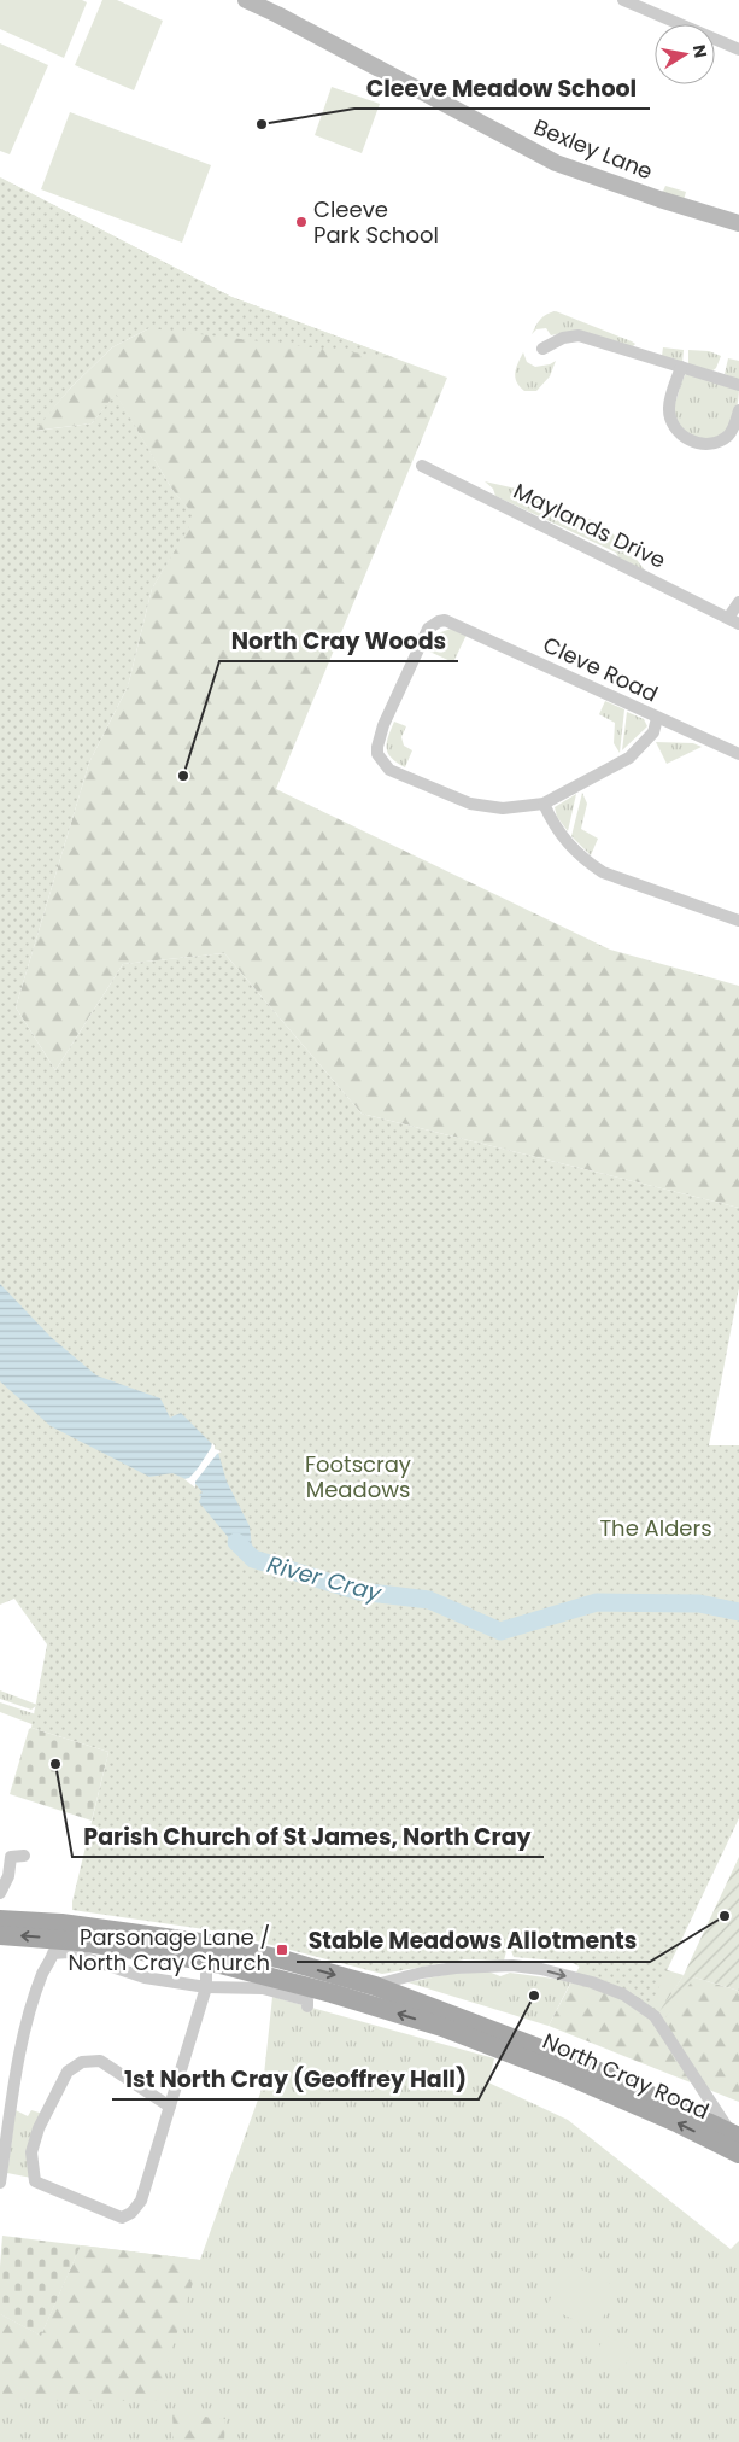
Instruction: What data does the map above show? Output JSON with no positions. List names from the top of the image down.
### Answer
{
  "streets": {
    "main road": ["North Cray Road"],
    "street": ["Bexley Lane", "Maylands Drive", "Cleve Road"]
  },
  "water": ["River Cray"],
  "parks": ["Footscray Meadows", "The Alders"],
  "places": {
    "other": [
      "Cleeve Meadow School",
      "Cleeve Park School",
      "North Cray Woods",
      "Parish Church of St James, North Cray",
      "Stable Meadows Allotments",
      "1st North Cray (Geoffrey Hall)"
    ],
    "transit": ["Parsonage Lane / North Cray Church"]
  },
  "north": "right"
}
